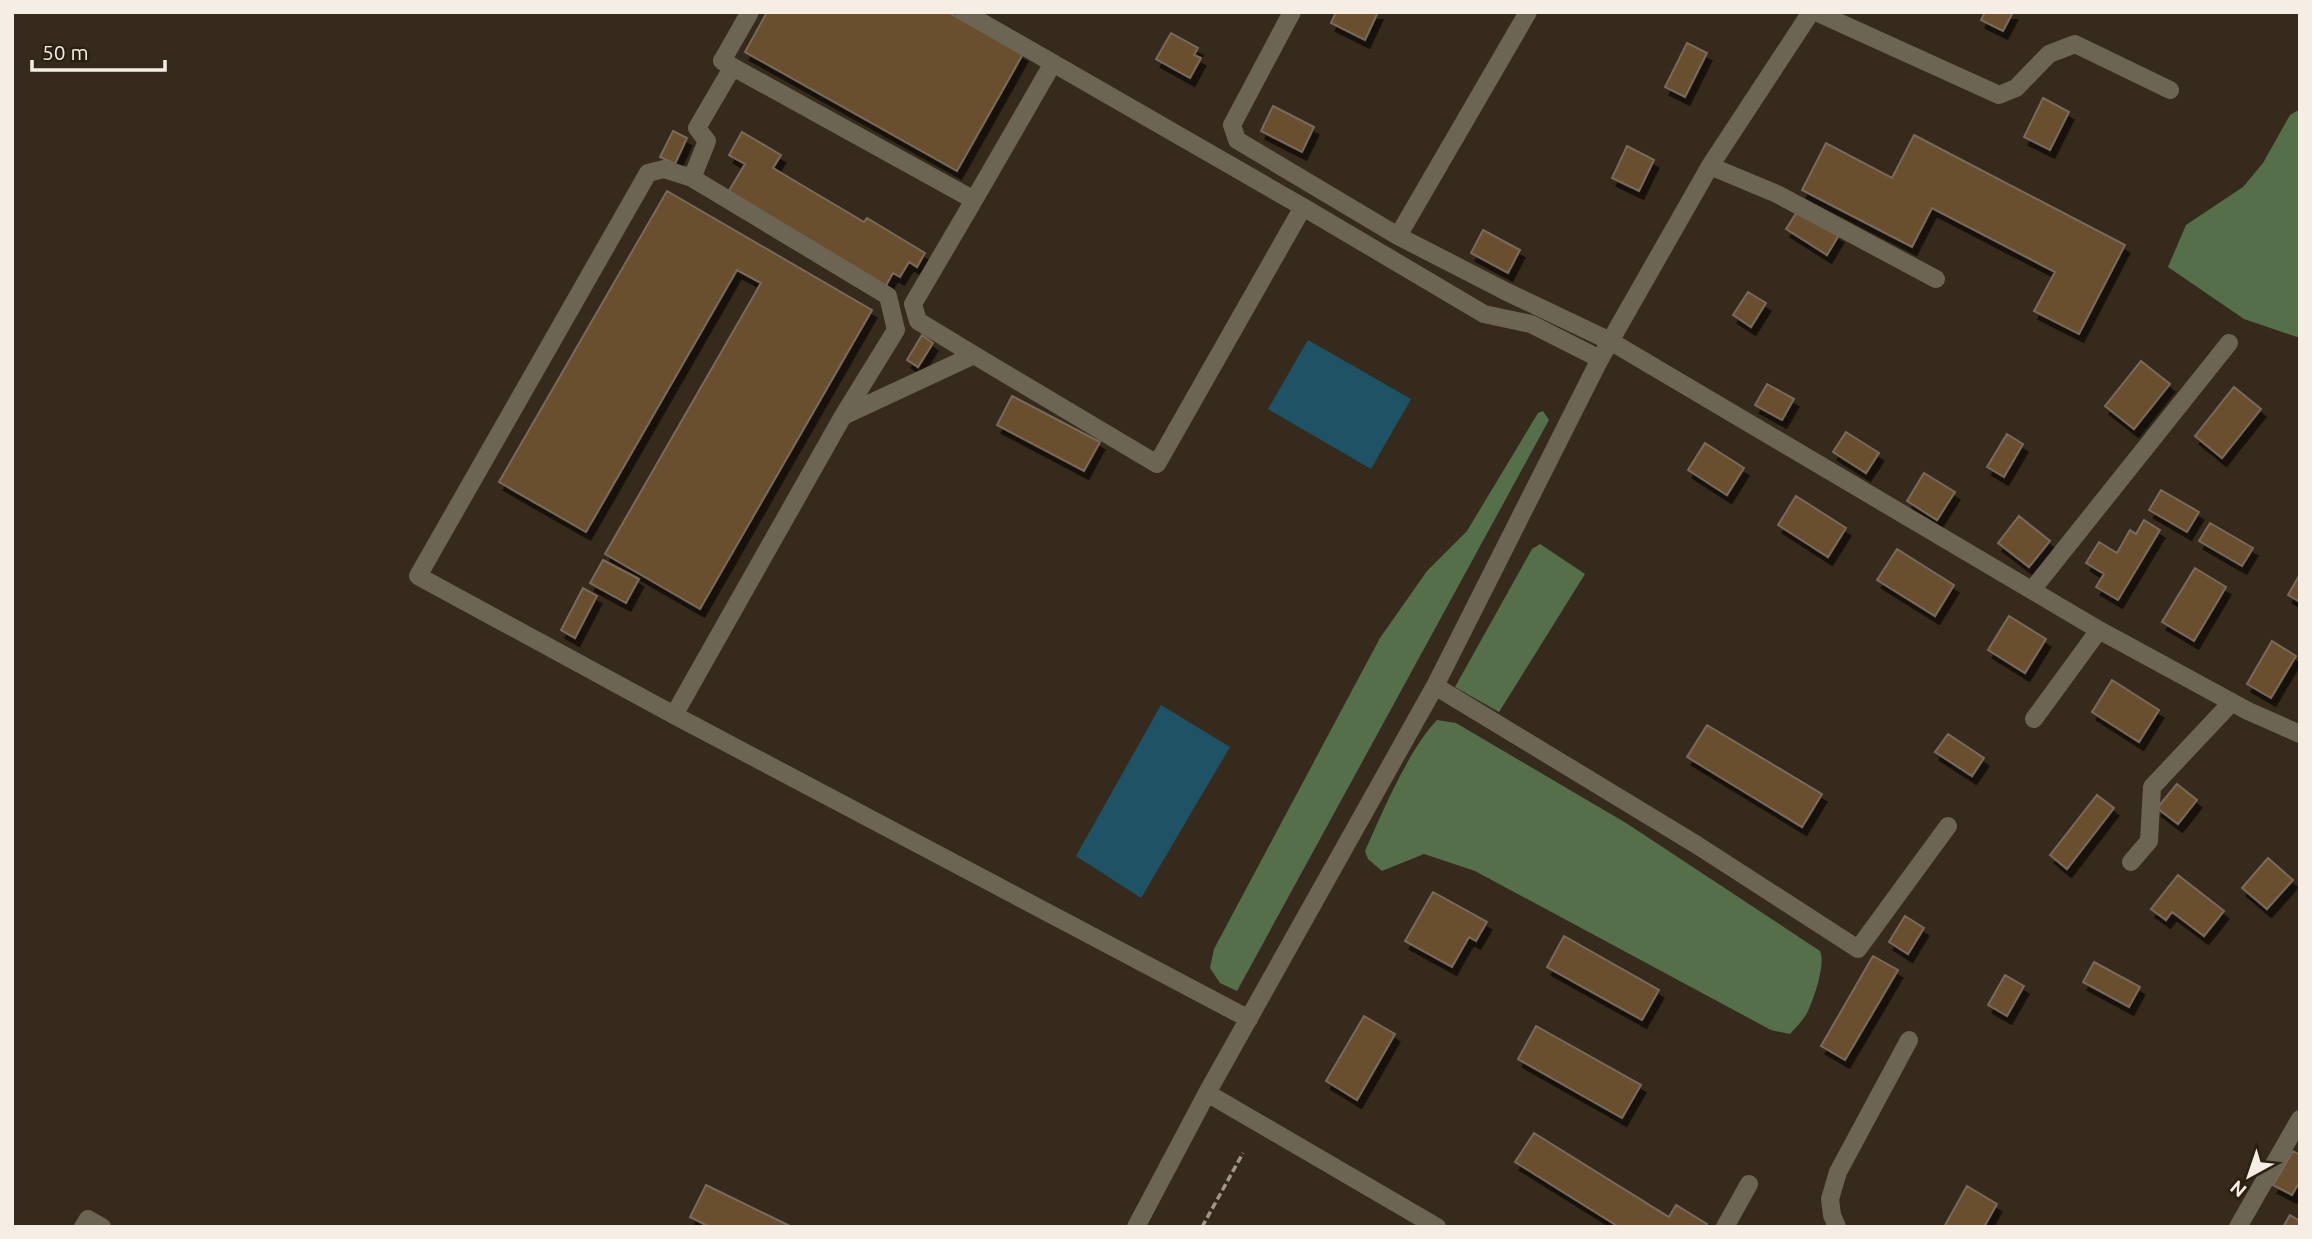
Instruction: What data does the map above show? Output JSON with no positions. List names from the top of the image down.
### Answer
{
  "scale_bar": "50 m",
  "north": "bottom left"
}
